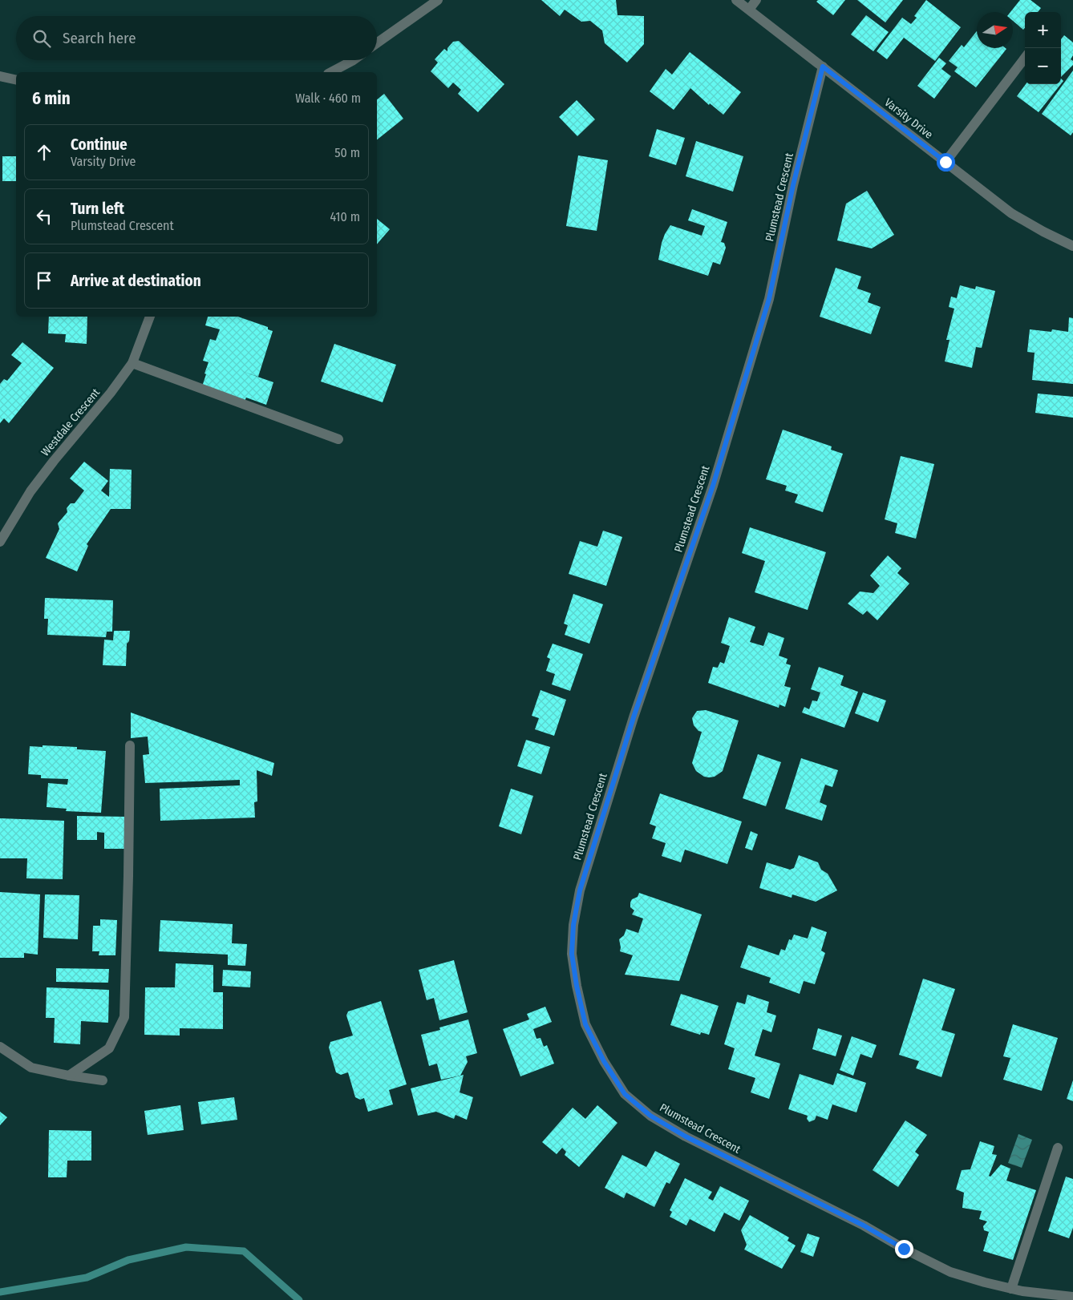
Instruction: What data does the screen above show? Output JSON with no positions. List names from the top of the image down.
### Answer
{
  "streets": {
    "street": ["Varsity Drive", "Plumstead Crescent", "Westdale Crescent"]
  },
  "crossings": [
    ["Varsity Drive", "Plumstead Crescent"]
  ],
  "north": "right",
  "page": {
    "map_buttons": ["+", "−"],
    "search": "Search here",
    "heading": ["6 min", "Walk · 460 m"],
    "list": [
      ["Continue", "Varsity Drive", "50 m"],
      ["Turn left", "Plumstead Crescent", "410 m"],
      "Arrive at destination"
    ]
  }
}
